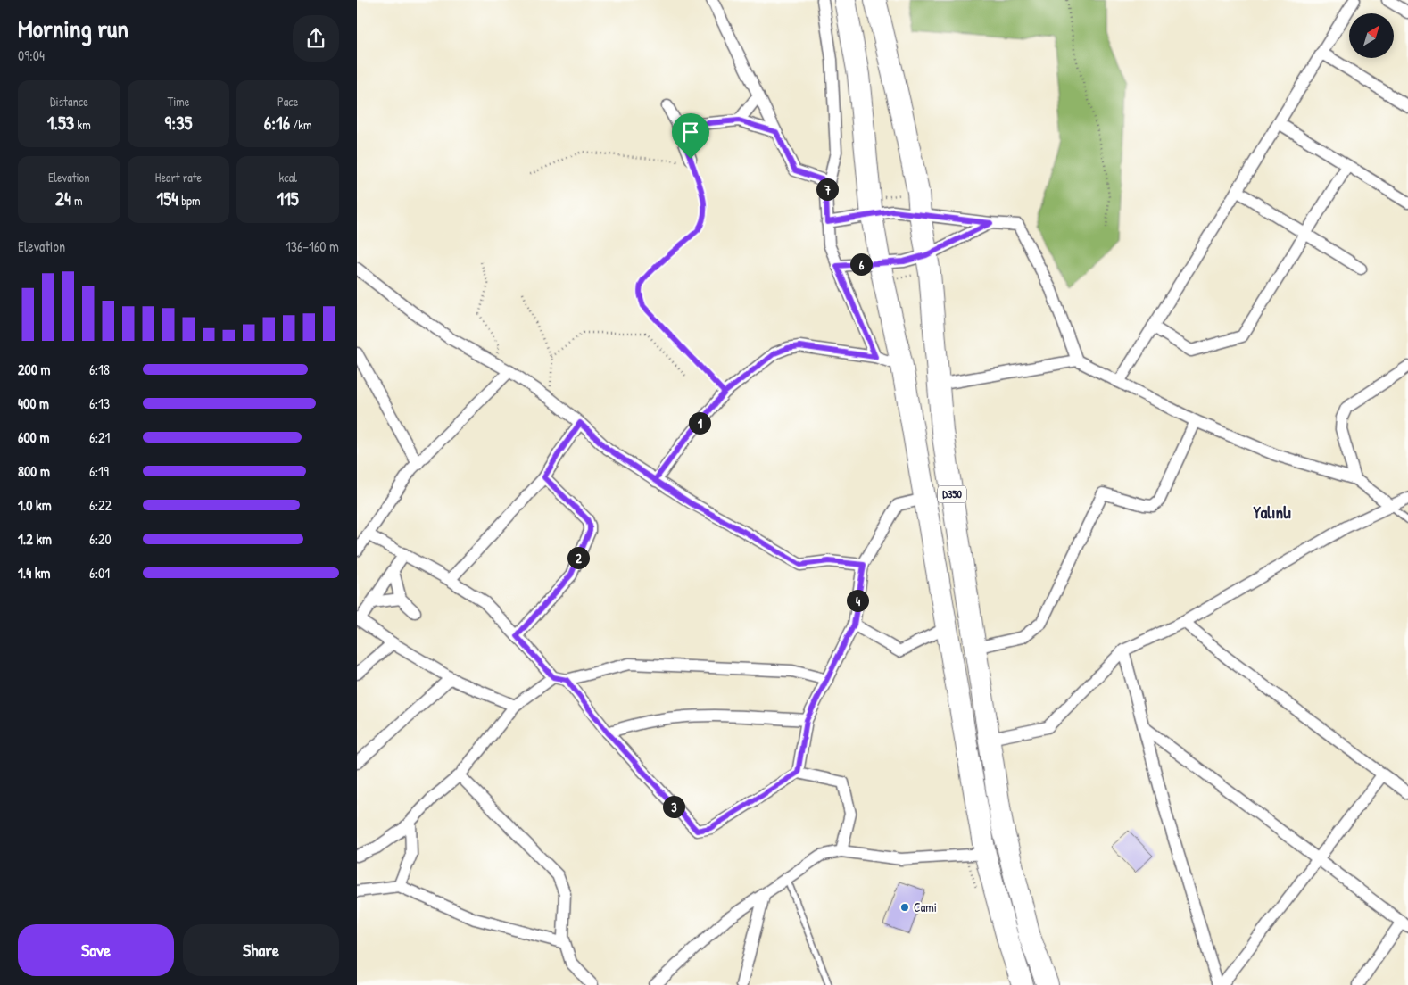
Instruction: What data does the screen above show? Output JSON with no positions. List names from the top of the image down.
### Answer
{
  "streets": {
    "highway": ["D350"]
  },
  "districts": ["Yalınlı"],
  "places": ["Cami"],
  "north": "top right",
  "page": {
    "heading": ["Morning run", "09:04"],
    "stats": [
      ["Distance", "1.53 km"],
      ["Time", "9:35"],
      ["Pace", "6:16 /km"],
      ["Elevation", "24 m"],
      ["Heart rate", "154 bpm"],
      ["kcal", "115"]
    ],
    "pins": [
      "7",
      "6",
      "1",
      "2",
      "4",
      "3"
    ],
    "chart": ["Elevation", "136–160 m"],
    "list": [
      {
        "name": "200 m",
        "note": "6:18"
      },
      {
        "name": "400 m",
        "note": "6:13"
      },
      {
        "name": "600 m",
        "note": "6:21"
      },
      {
        "name": "800 m",
        "note": "6:19"
      },
      {
        "name": "1.0 km",
        "note": "6:22"
      },
      {
        "name": "1.2 km",
        "note": "6:20"
      },
      {
        "name": "1.4 km",
        "note": "6:01"
      }
    ],
    "buttons": ["Save", "Share"]
  }
}
